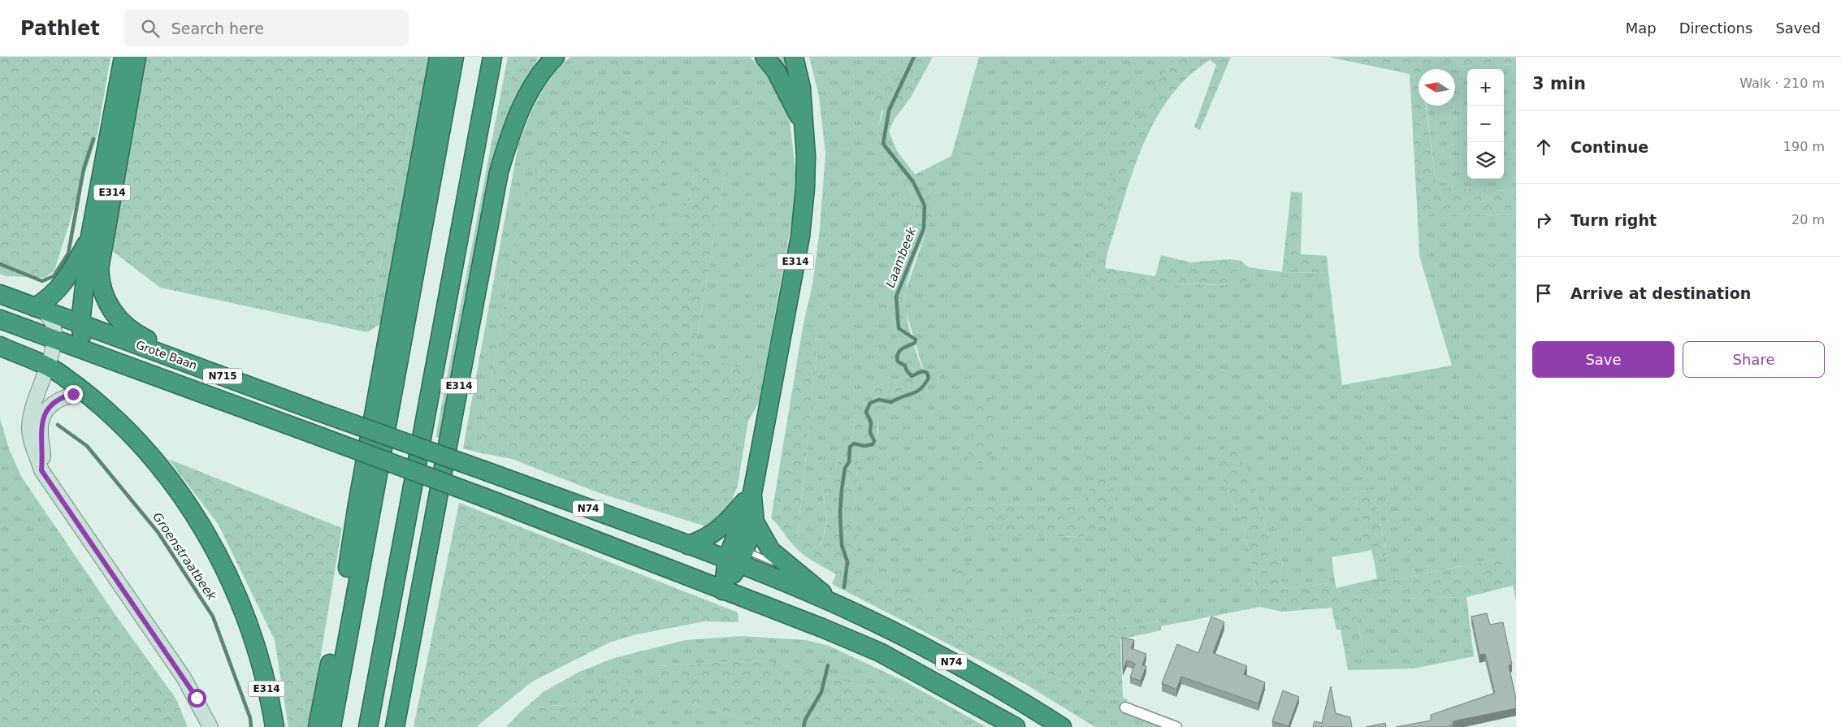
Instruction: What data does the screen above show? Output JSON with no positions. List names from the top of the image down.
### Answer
{
  "streets": {
    "highway": [
      "E314",
      "Grote Baan",
      "N715",
      "N74"
    ]
  },
  "crossings": [
    ["E314", "Grote Baan"],
    ["E314", "N715"],
    ["E314", "N74"],
    ["Grote Baan", "N74"],
    ["N715", "N74"]
  ],
  "water": ["Laambeek", "Groenstraatbeek"],
  "north": "left",
  "page": {
    "header": "Pathlet",
    "search": "Search here",
    "nav": ["Map", "Directions", "Saved"],
    "heading": ["3 min", "Walk · 210 m"],
    "map_buttons": ["+", "−"],
    "list": [
      ["Continue", "190 m"],
      ["Turn right", "20 m"],
      "Arrive at destination"
    ],
    "buttons": ["Save", "Share"]
  }
}
